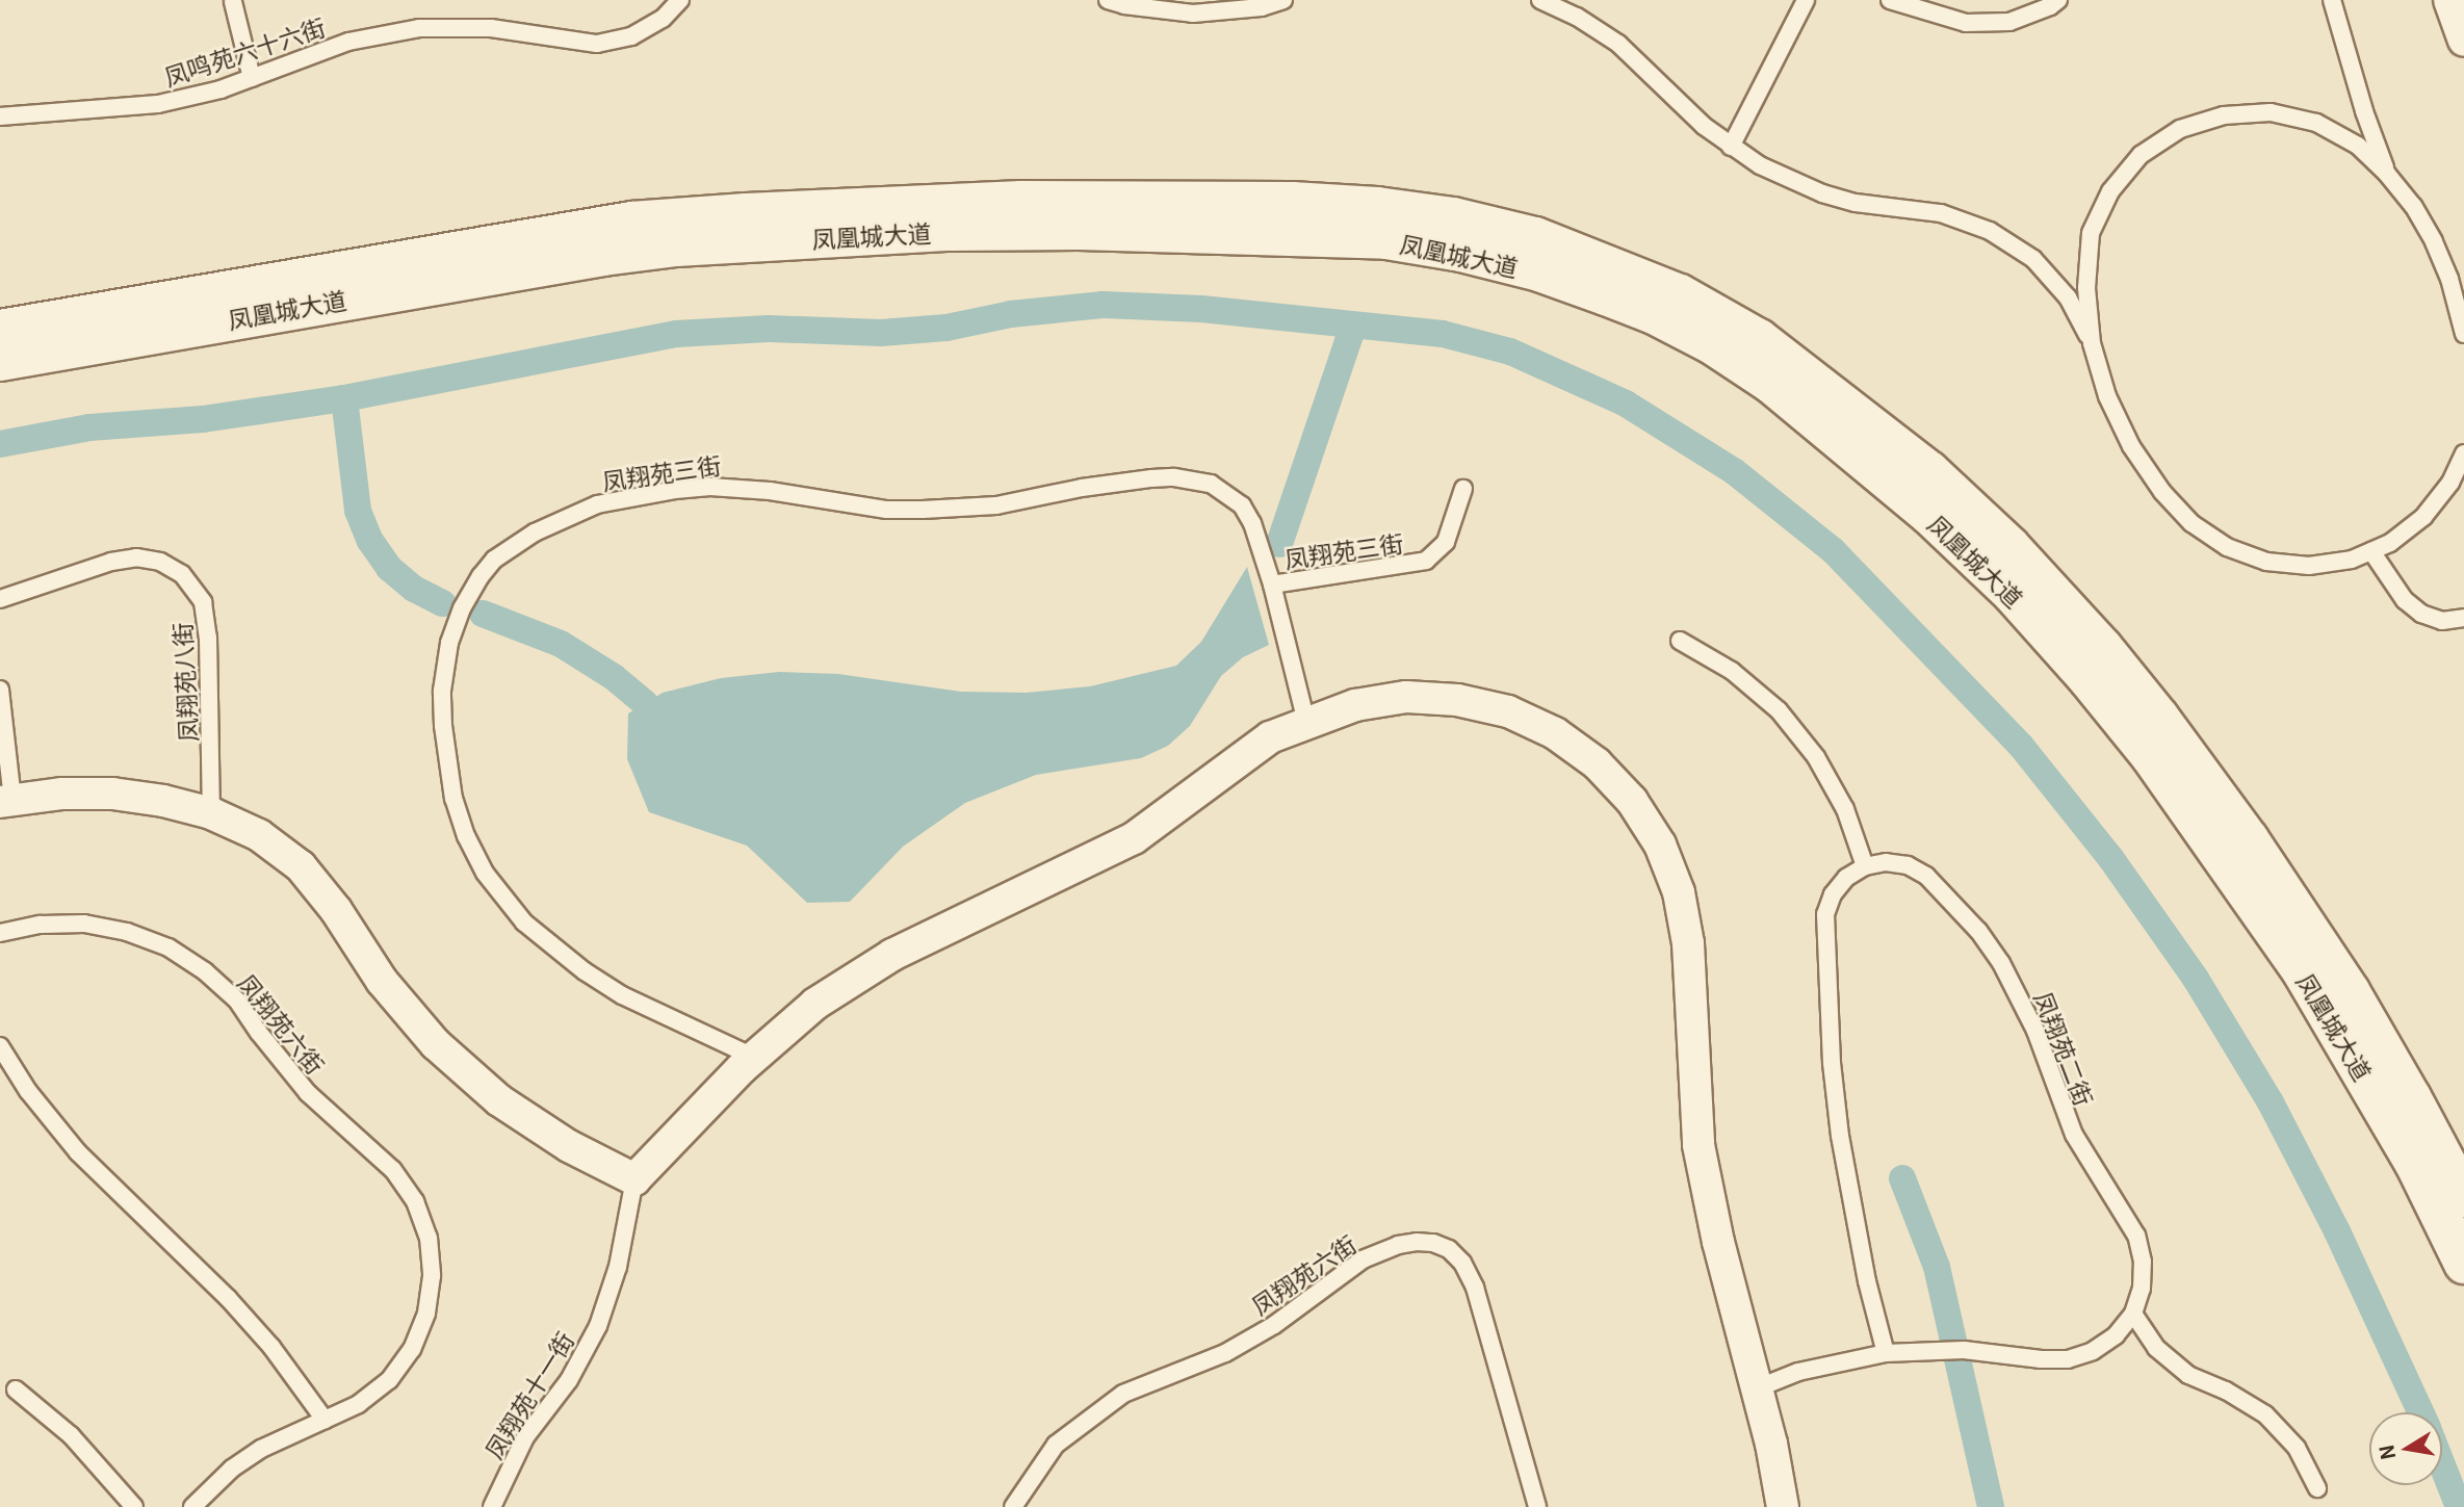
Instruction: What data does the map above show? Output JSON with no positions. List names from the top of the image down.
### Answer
{
  "streets": {
    "main road": ["凤凰城大道"],
    "lane": [
      "凤鸣苑六十六街",
      "凤翔苑三街",
      "凤翔苑八街",
      "凤翔苑六街",
      "凤翔苑二街",
      "凤翔苑十一街"
    ]
  },
  "north": "left"
}
